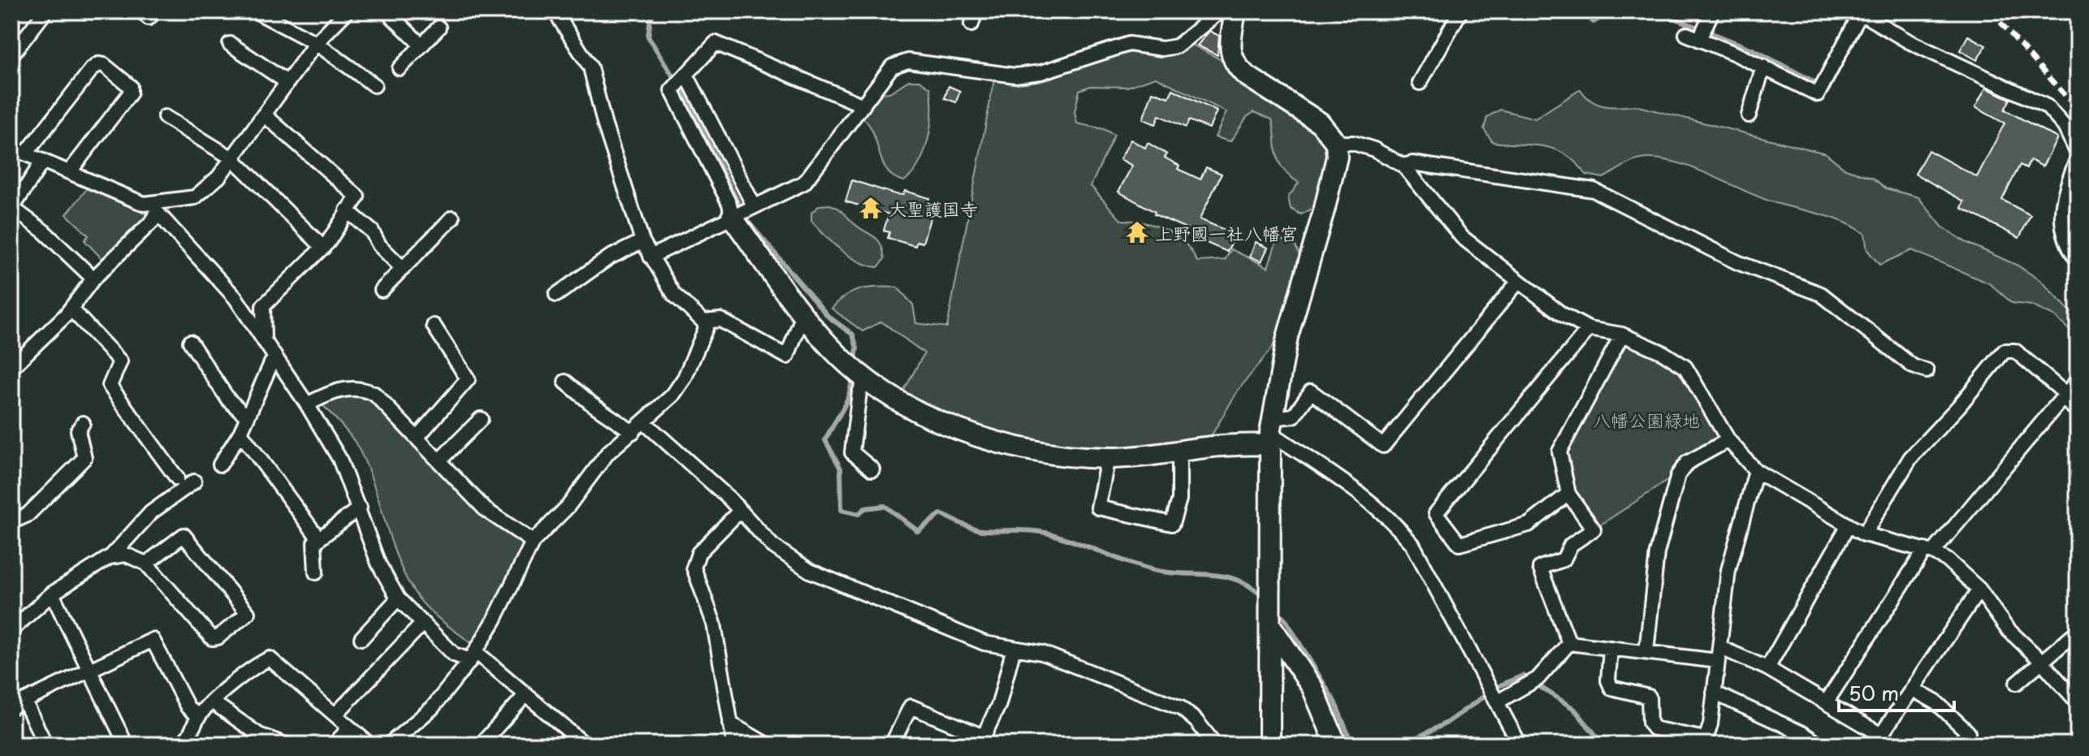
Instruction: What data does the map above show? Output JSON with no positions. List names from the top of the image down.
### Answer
{
  "parks": ["八幡公園緑地"],
  "places": {
    "temple": ["大聖護国寺", "上野國一社八幡宮"]
  },
  "scale_bar": "50 m"
}
